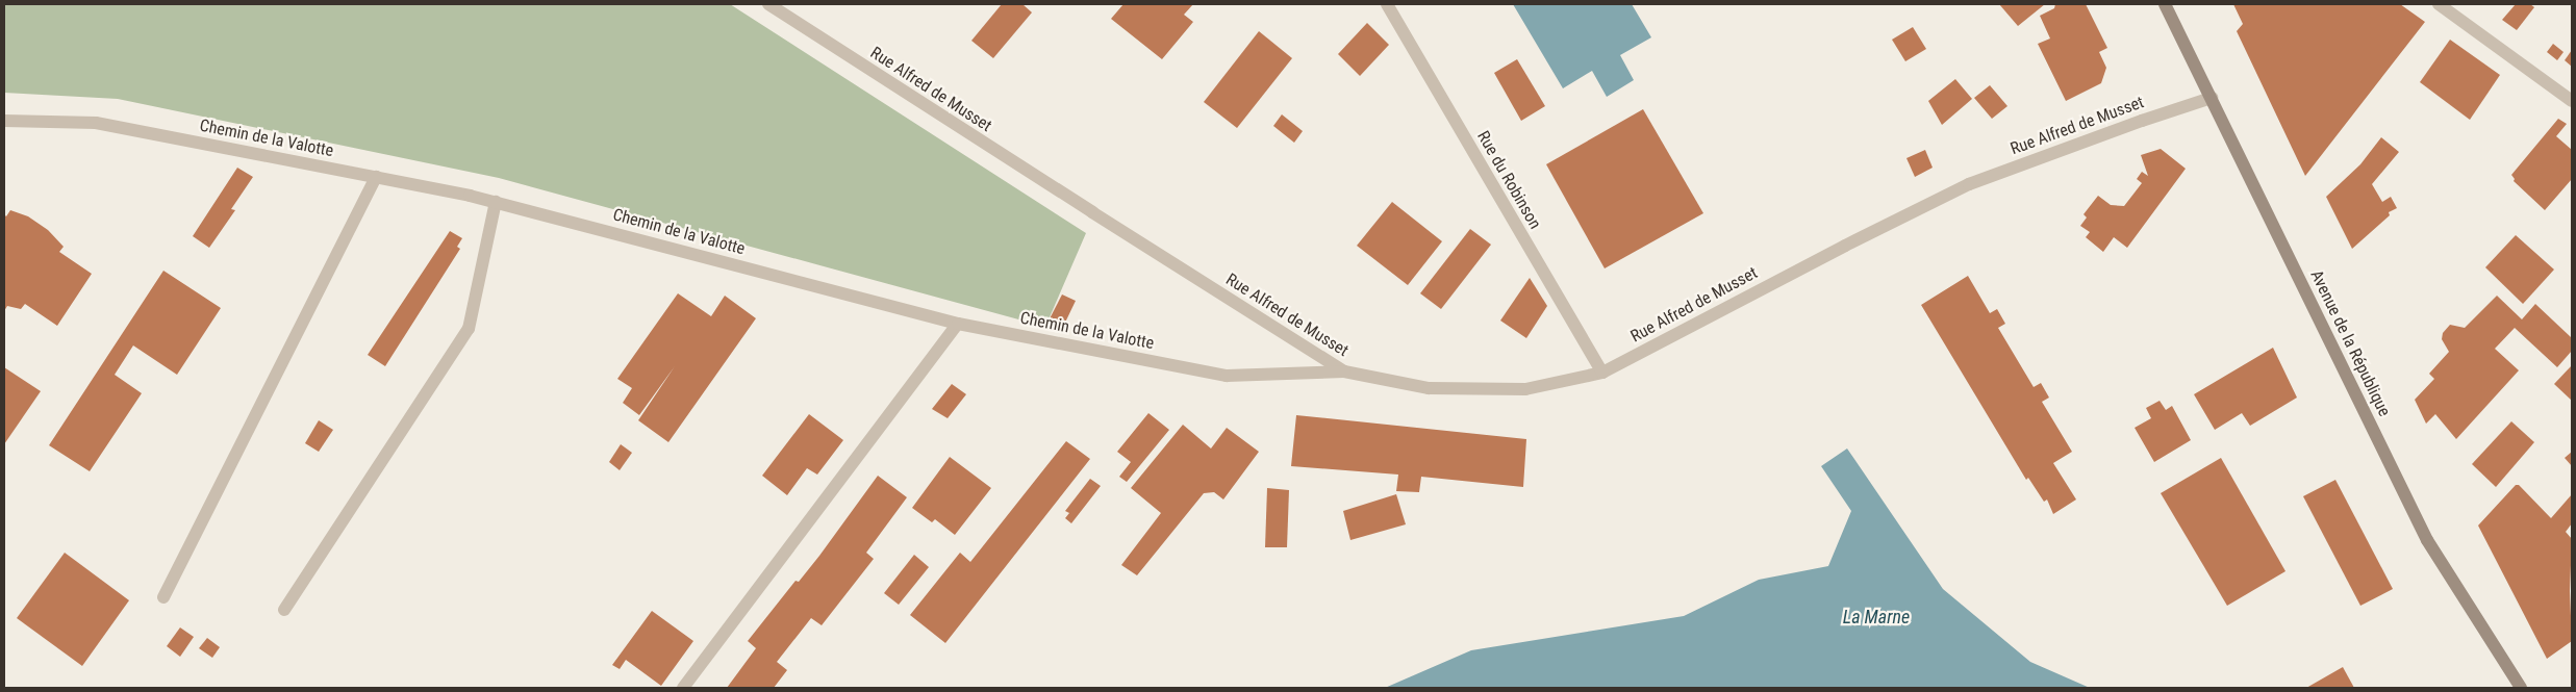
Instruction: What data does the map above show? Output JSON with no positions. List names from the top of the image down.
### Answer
{
  "streets": {
    "main road": ["Avenue de la République"],
    "street": ["Rue Alfred de Musset", "Chemin de la Valotte", "Rue du Robinson"]
  },
  "crossings": [
    ["Rue Alfred de Musset", "Chemin de la Valotte"],
    ["Rue Alfred de Musset", "Rue du Robinson"],
    ["Rue Alfred de Musset", "Avenue de la République"]
  ],
  "water": ["La Marne"]
}
